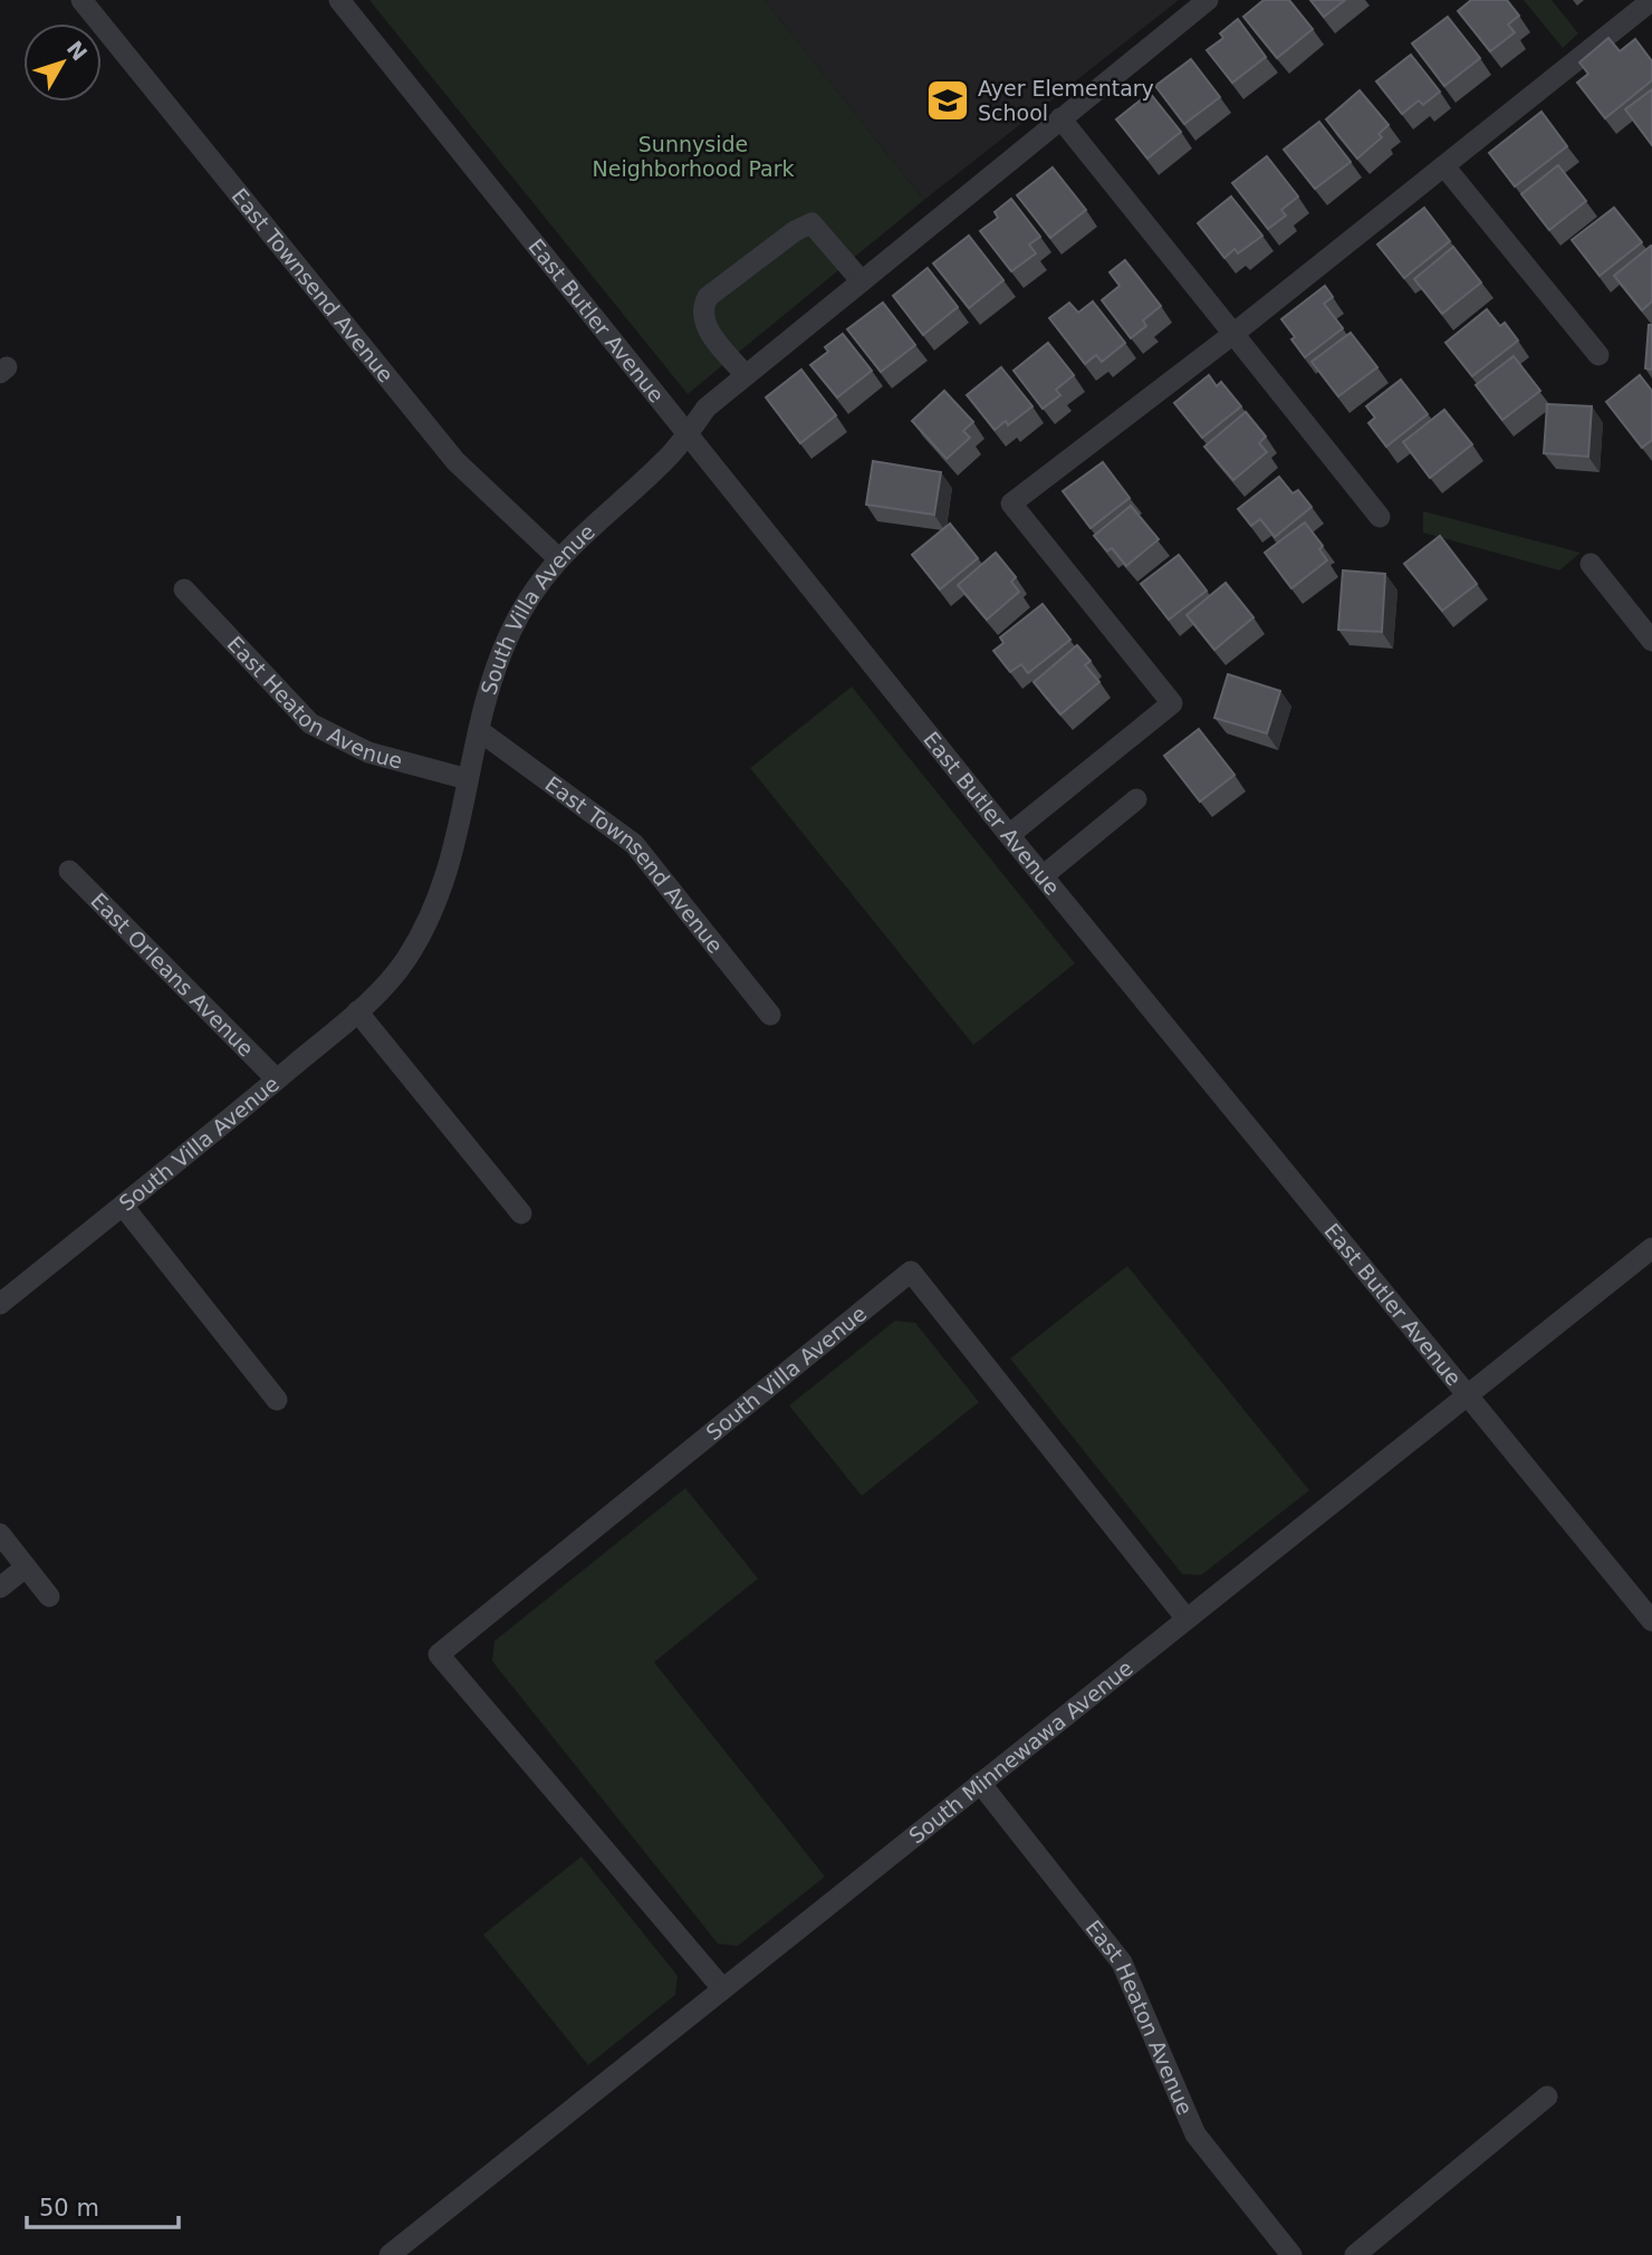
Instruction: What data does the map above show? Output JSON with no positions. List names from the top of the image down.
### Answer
{
  "streets": {
    "street": [
      "East Townsend Avenue",
      "East Butler Avenue",
      "South Villa Avenue",
      "East Heaton Avenue",
      "East Orleans Avenue",
      "South Minnewawa Avenue"
    ]
  },
  "crossings": [
    ["East Townsend Avenue", "South Villa Avenue"],
    ["East Butler Avenue", "South Villa Avenue"],
    ["East Butler Avenue", "South Minnewawa Avenue"],
    ["South Villa Avenue", "East Heaton Avenue"],
    ["South Villa Avenue", "East Orleans Avenue"],
    ["South Villa Avenue", "South Minnewawa Avenue"],
    ["East Heaton Avenue", "South Minnewawa Avenue"]
  ],
  "parks": ["Sunnyside Neighborhood Park"],
  "places": {
    "school or university": ["Ayer Elementary School"]
  },
  "scale_bar": "50 m",
  "north": "top right"
}
